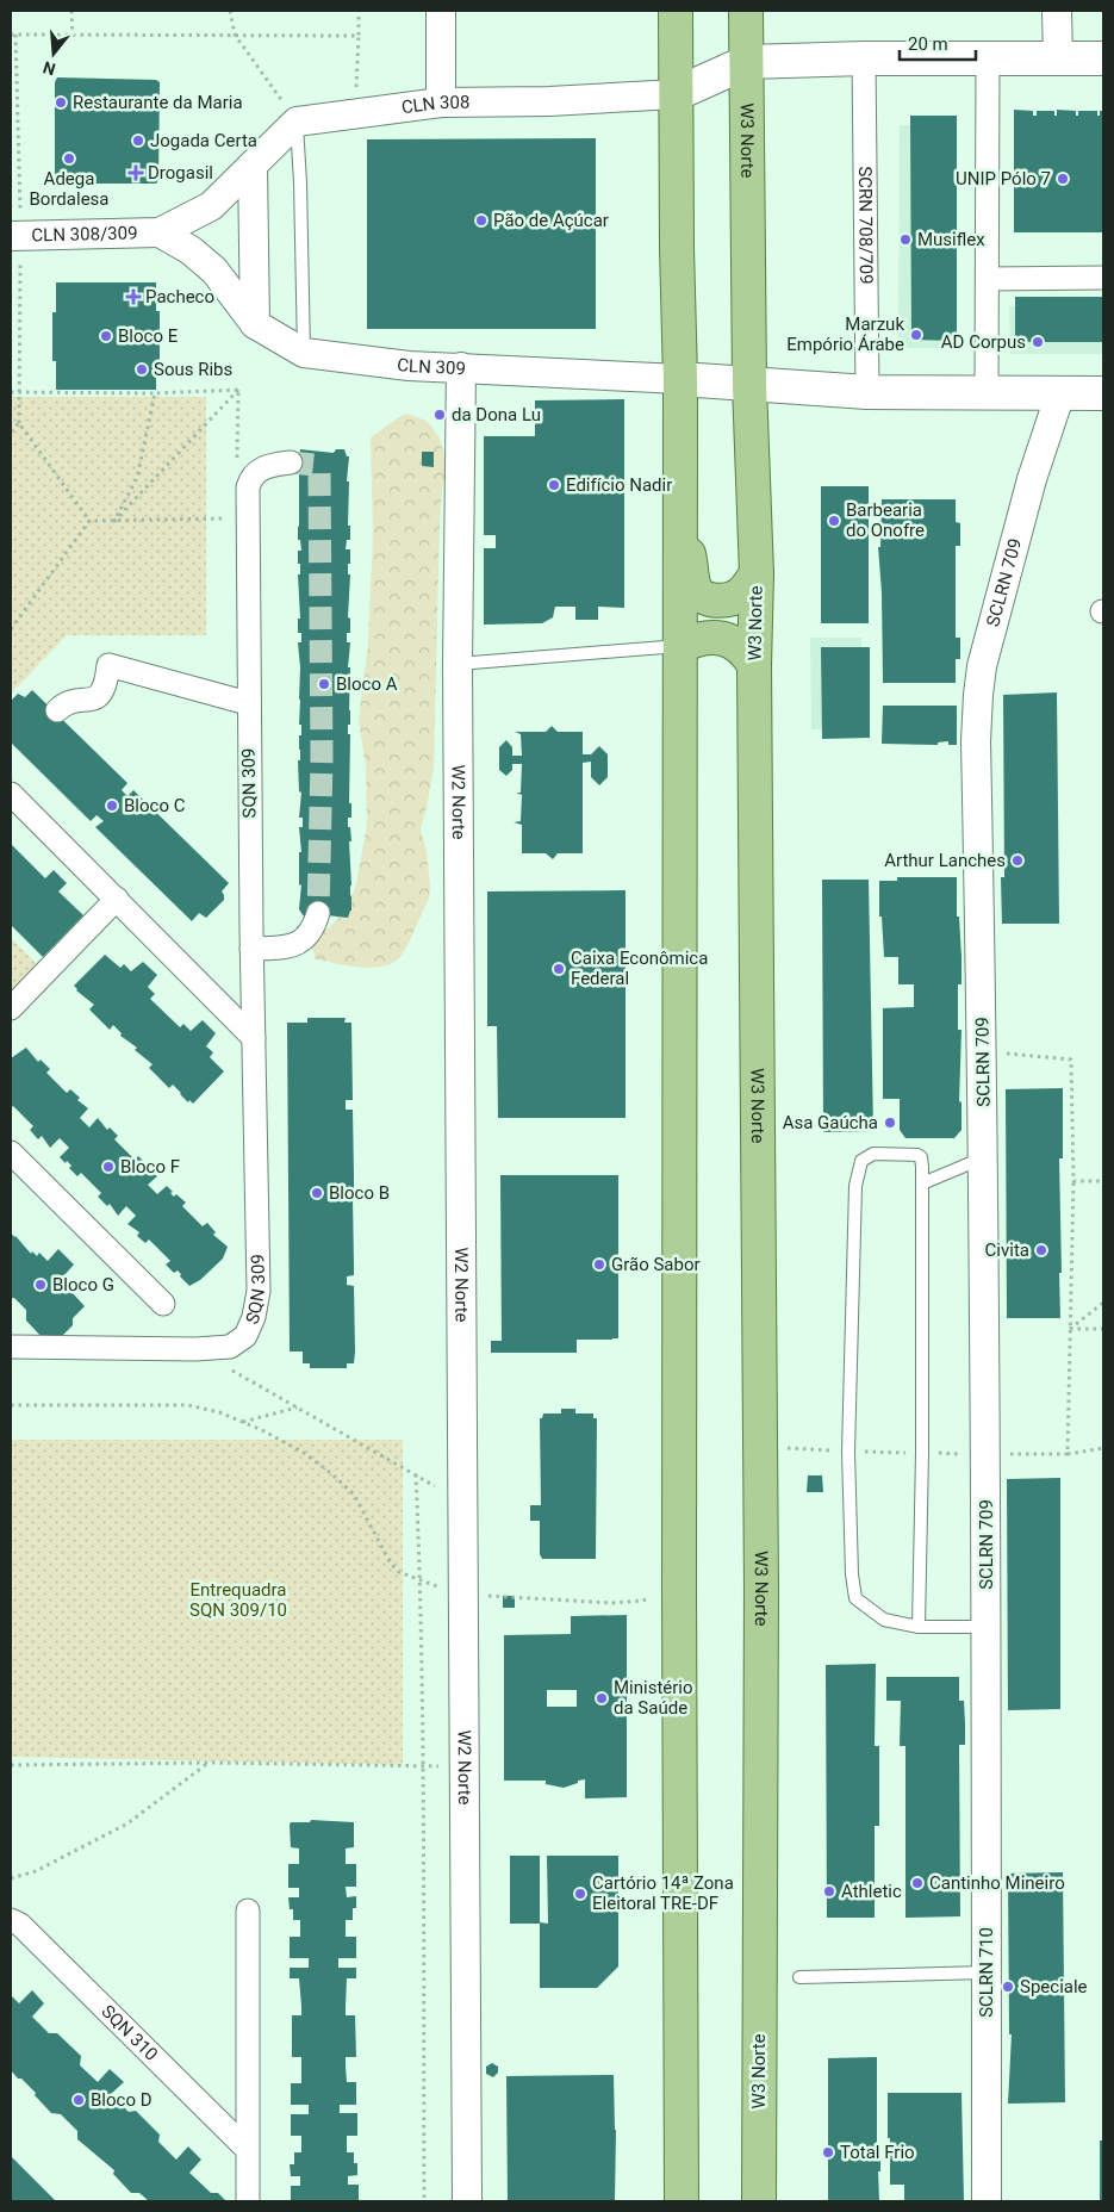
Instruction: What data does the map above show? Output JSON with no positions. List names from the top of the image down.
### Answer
{
  "streets": {
    "main road": ["CLN 308", "W3 Norte", "CLN 309"],
    "street": [
      "SCRN 708/709",
      "CLN 308/309",
      "SCLRN 709",
      "SQN 309",
      "W2 Norte",
      "SCLRN 710",
      "SQN 310"
    ]
  },
  "crossings": [
    ["CLN 308", "W3 Norte"],
    ["W3 Norte", "CLN 309"],
    ["CLN 308/309", "CLN 309"],
    ["CLN 309", "W2 Norte"],
    ["SCLRN 709", "SCLRN 710"]
  ],
  "parks": ["Entrequadra SQN 309/10"],
  "places": {
    "other": [
      "Restaurante da Maria",
      "Jogada Certa",
      "Adega Bordalesa",
      "UNIP Pólo 7",
      "Pão de Açúcar",
      "Musiflex",
      "Marzuk Empório Árabe",
      "Bloco E",
      "AD Corpus",
      "Sous Ribs",
      "da Dona Lu",
      "Edifício Nadir",
      "Barbearia do Onofre",
      "Bloco A",
      "Bloco C",
      "Arthur Lanches",
      "Caixa Econômica Federal",
      "Asa Gaúcha",
      "Bloco F",
      "Bloco B",
      "Civita",
      "Grão Sabor",
      "Bloco G",
      "Ministério da Saúde",
      "Cantinho Mineiro",
      "Athletic",
      "Cartório 14ª Zona Eleitoral TRE-DF",
      "Speciale",
      "Bloco D",
      "Total Frio"
    ],
    "health": ["Drogasil", "Pacheco"]
  },
  "scale_bar": "20 m",
  "north": "bottom"
}
